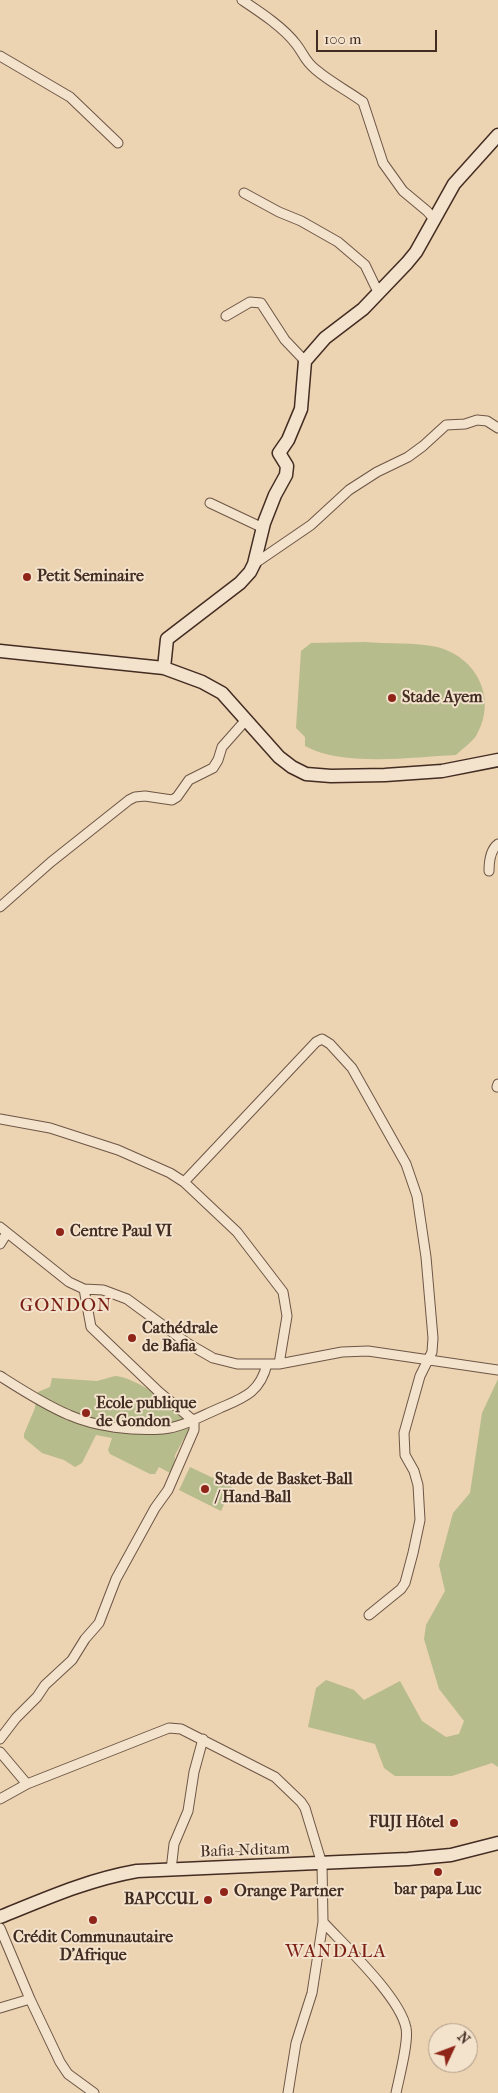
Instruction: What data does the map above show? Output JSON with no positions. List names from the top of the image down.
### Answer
{
  "streets": {
    "street": ["Bafia-Nditam"]
  },
  "districts": ["GONDON", "WANDALA"],
  "places": [
    "Petit Seminaire",
    "Stade Ayem",
    "Centre Paul VI",
    "Cathédrale de Bafia",
    "Ecole publique de Gondon",
    "Stade de Basket-Ball / Hand-Ball",
    "FUJI Hôtel",
    "bar papa Luc",
    "Orange Partner",
    "BAPCCUL",
    "Crédit Communautaire D'Afrique"
  ],
  "scale_bar": "100 m",
  "north": "top right"
}
